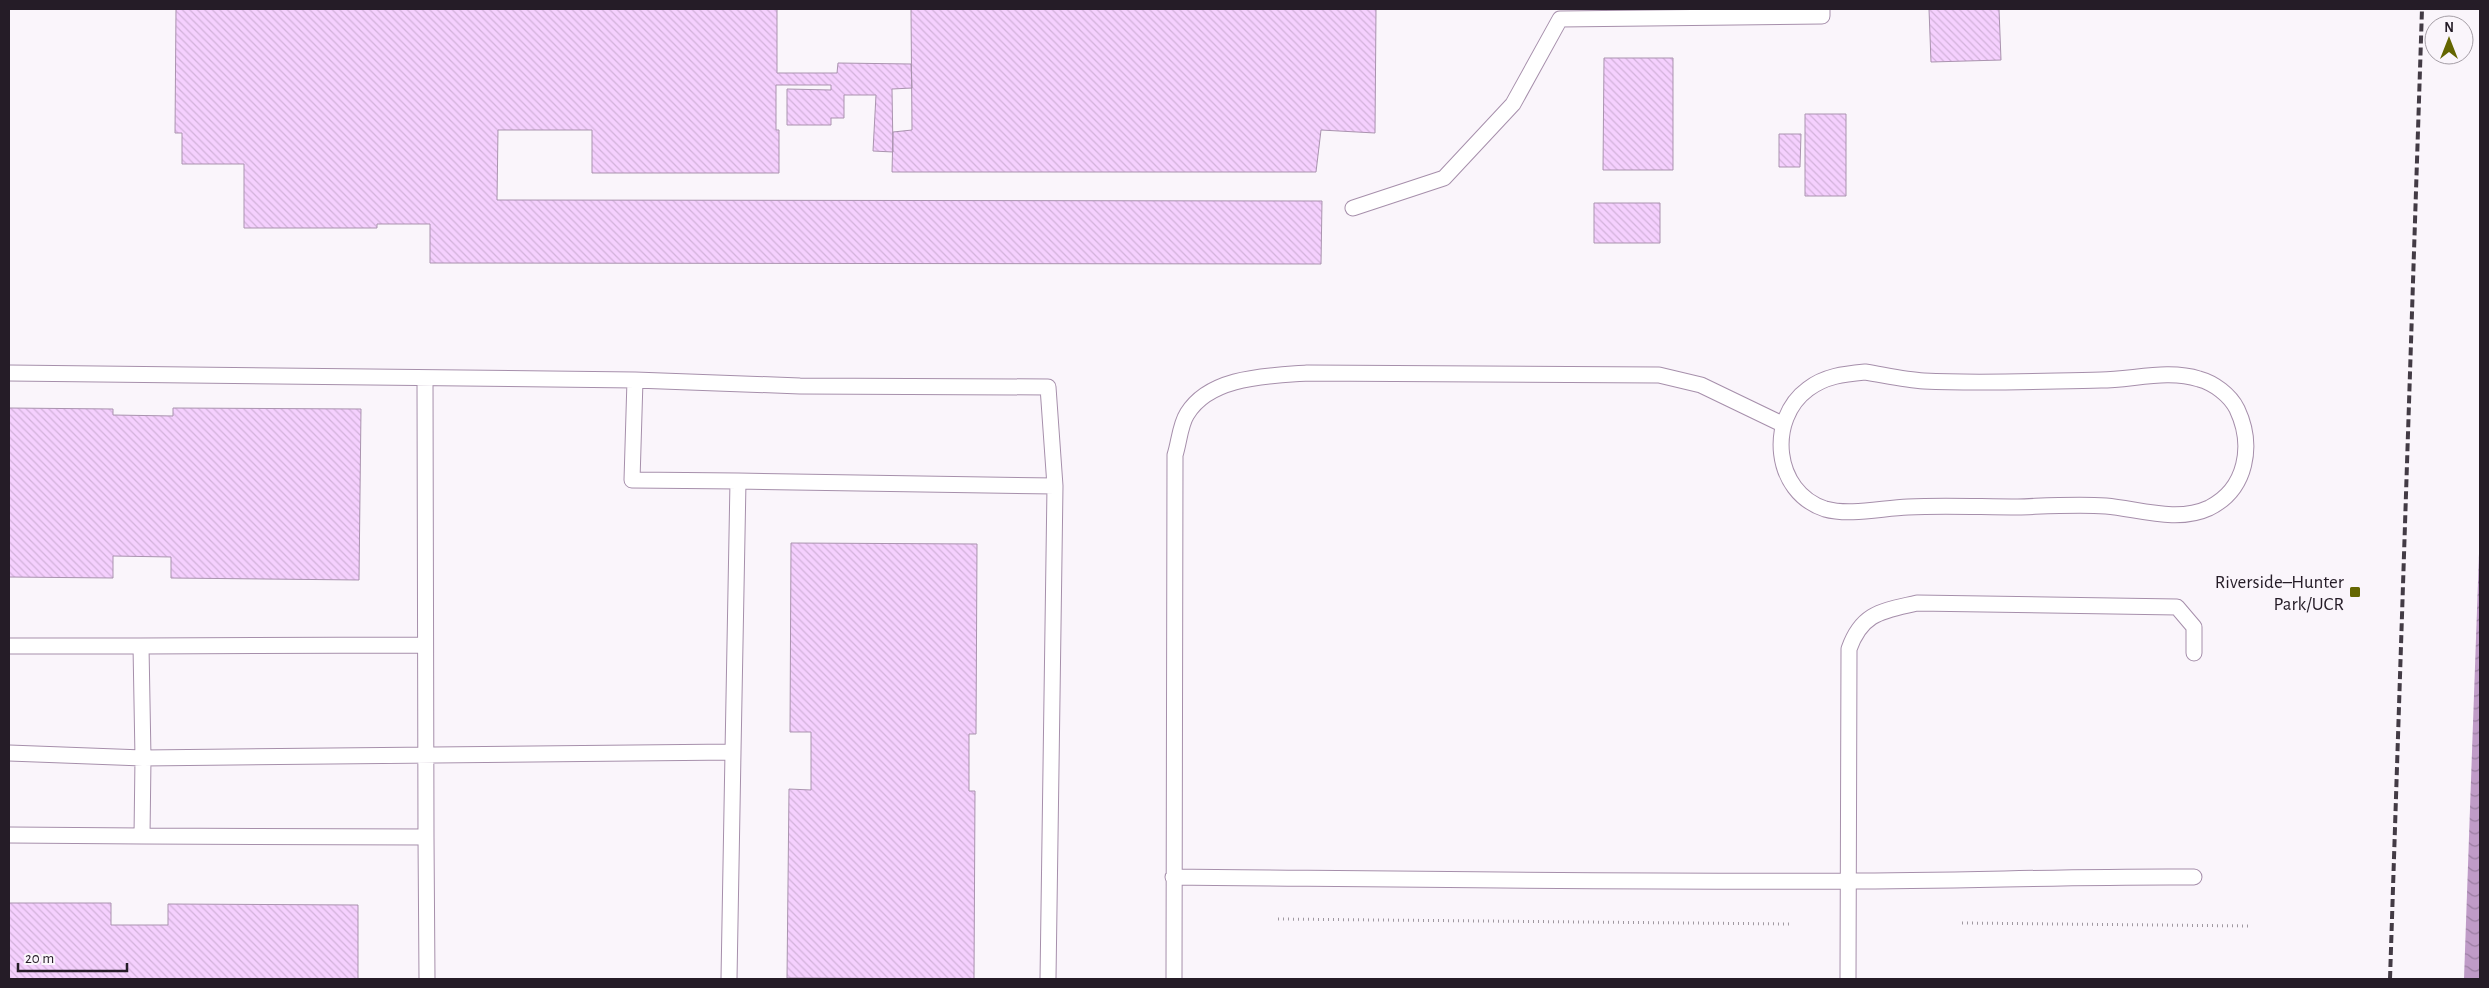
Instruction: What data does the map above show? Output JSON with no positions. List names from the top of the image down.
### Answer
{
  "places": {
    "transit": ["Riverside–Hunter Park/UCR"]
  },
  "scale_bar": "20 m",
  "north": "top"
}
